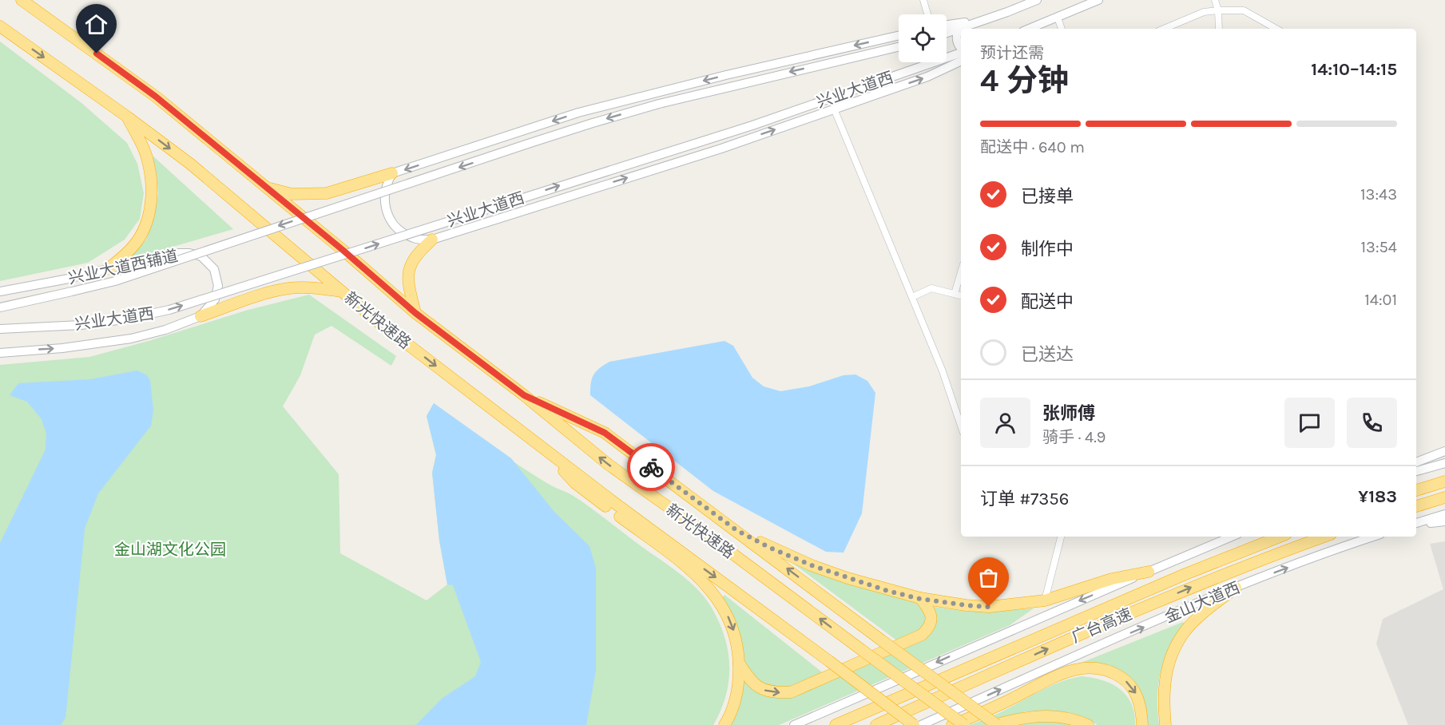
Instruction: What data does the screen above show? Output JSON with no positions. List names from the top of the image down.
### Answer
{
  "streets": {
    "highway": ["新光快速路", "广台高速"],
    "street": ["兴业大道西", "兴业大道西铺道", "金山大道西"]
  },
  "parks": ["金山湖文化公园"],
  "page": {
    "heading": ["4 分钟", "预计还需", "14:10–14:15"],
    "panel": [
      "张师傅",
      "骑手 · 4.9",
      "订单 #7356",
      "¥183"
    ],
    "bar": "配送中 · 640 m",
    "list": [
      ["已接单", "13:43"],
      ["制作中", "13:54"],
      ["配送中", "14:01"],
      "已送达"
    ]
  }
}
